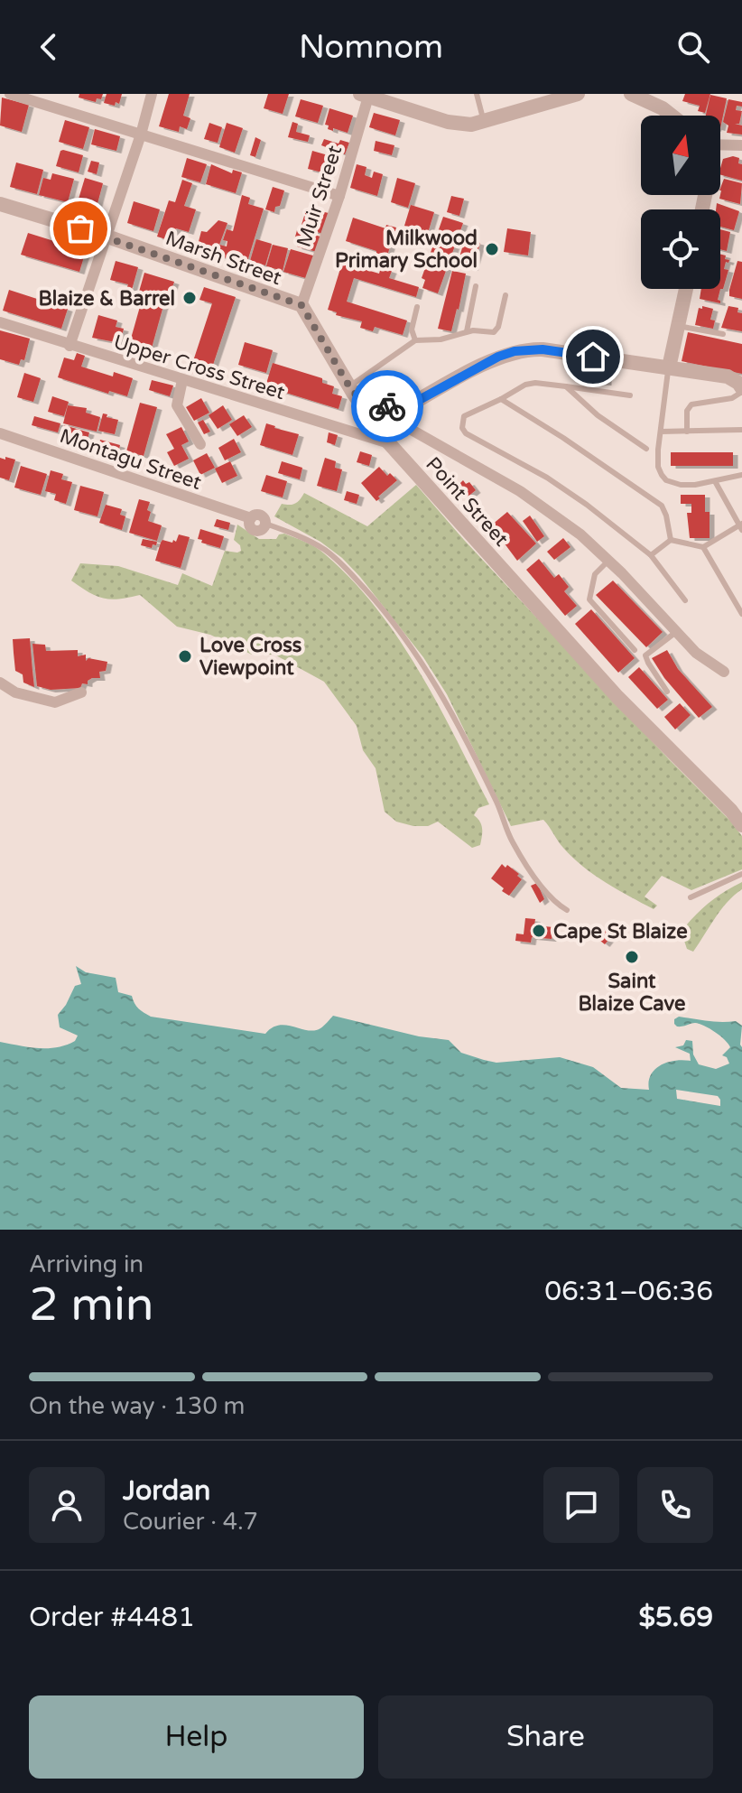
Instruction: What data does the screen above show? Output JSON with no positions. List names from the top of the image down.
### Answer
{
  "streets": {
    "street": [
      "Muir Street",
      "Marsh Street",
      "Upper Cross Street",
      "Montagu Street",
      "Point Street"
    ]
  },
  "crossings": [
    ["Muir Street", "Marsh Street"],
    ["Marsh Street", "Point Street"],
    ["Upper Cross Street", "Point Street"]
  ],
  "places": [
    "Milkwood Primary School",
    "Blaize & Barrel",
    "Love Cross Viewpoint",
    "Cape St Blaize",
    "Saint Blaize Cave"
  ],
  "north": "top",
  "page": {
    "header": "Nomnom",
    "heading": ["2 min", "Arriving in", "06:31–06:36"],
    "panel": [
      "Jordan",
      "Courier · 4.7",
      "Order #4481",
      "$5.69"
    ],
    "bar": "On the way · 130 m",
    "buttons": ["Help", "Share"]
  }
}
